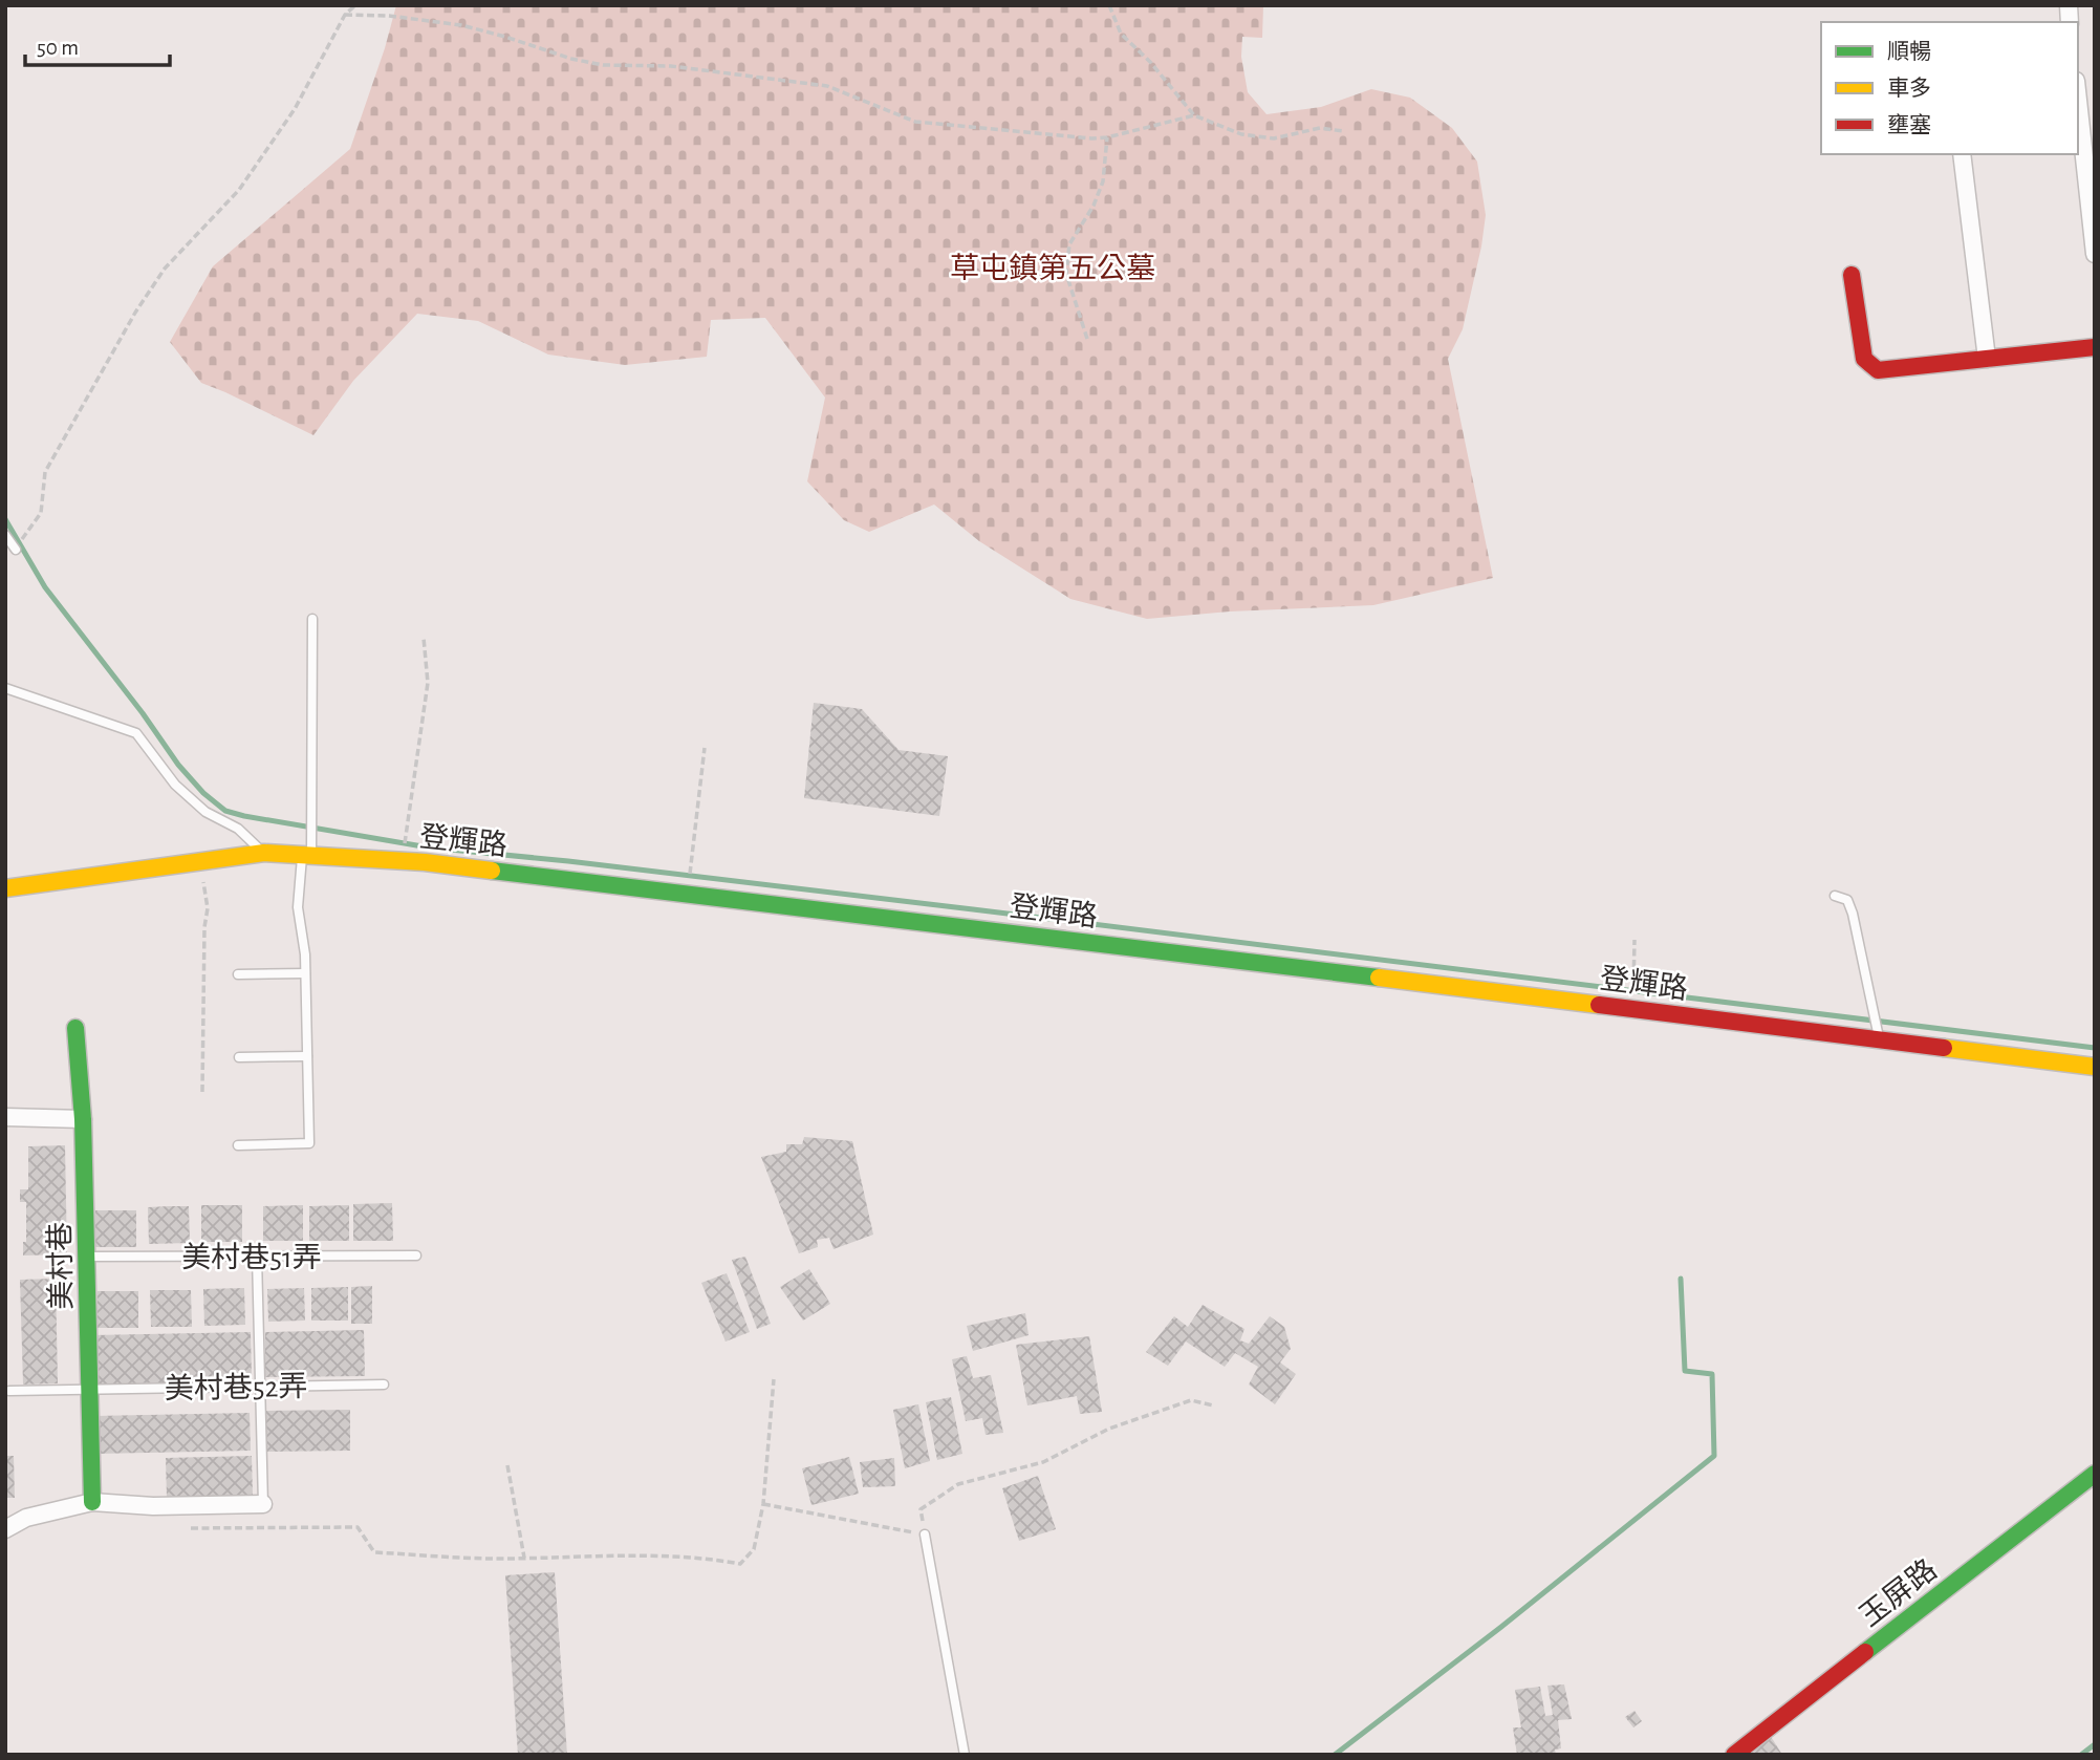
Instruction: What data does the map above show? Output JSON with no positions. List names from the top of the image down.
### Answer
{
  "streets": {
    "street": ["登輝路", "美村巷", "玉屏路"],
    "lane": ["美村巷51弄", "美村巷52弄"]
  },
  "crossings": [
    ["美村巷51弄", "美村巷"],
    ["美村巷", "美村巷52弄"]
  ],
  "parks": ["草屯鎮第五公墓"],
  "legend": ["順暢", "車多", "壅塞"],
  "scale_bar": "50 m"
}
